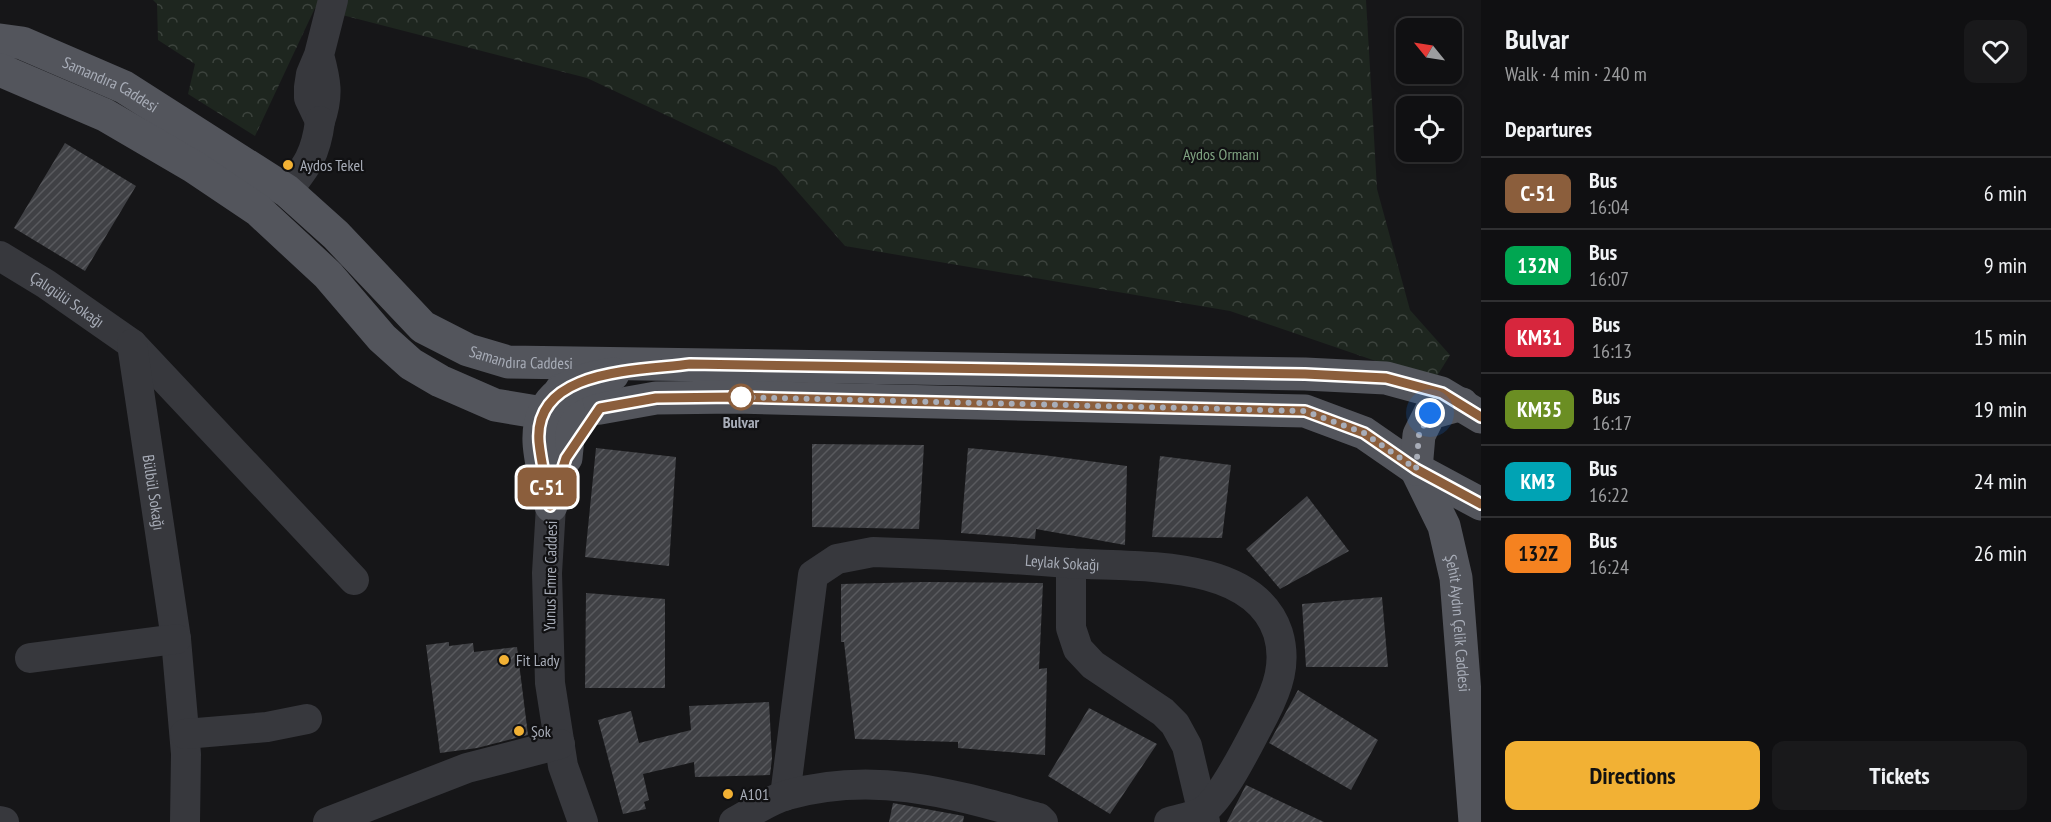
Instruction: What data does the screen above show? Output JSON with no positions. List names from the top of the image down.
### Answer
{
  "streets": {
    "main road": ["Samandıra Caddesi", "Şehit Aydın Çelik Caddesi"],
    "street": [
      "Çalıgülü Sokağı",
      "Bülbül Sokağı",
      "Leylak Sokağı",
      "Yunus Emre Caddesi"
    ]
  },
  "crossings": [
    ["Samandıra Caddesi", "Şehit Aydın Çelik Caddesi"],
    ["Çalıgülü Sokağı", "Bülbül Sokağı"]
  ],
  "parks": ["Aydos Ormanı"],
  "places": [
    "Aydos Tekel",
    "Bulvar",
    "Fit Lady",
    "Şok",
    "A101"
  ],
  "lines": ["bus line C-51"],
  "north": "top left",
  "page": {
    "on_map": "C-51",
    "heading": [
      ["Bulvar", "Walk · 4 min · 240 m"],
      "Departures"
    ],
    "list": [
      {
        "mark": "C-51",
        "name": "Bus",
        "note": "16:04",
        "value": "6 min"
      },
      {
        "mark": "132N",
        "name": "Bus",
        "note": "16:07",
        "value": "9 min"
      },
      {
        "mark": "KM31",
        "name": "Bus",
        "note": "16:13",
        "value": "15 min"
      },
      {
        "mark": "KM35",
        "name": "Bus",
        "note": "16:17",
        "value": "19 min"
      },
      {
        "mark": "KM3",
        "name": "Bus",
        "note": "16:22",
        "value": "24 min"
      },
      {
        "mark": "132Z",
        "name": "Bus",
        "note": "16:24",
        "value": "26 min"
      }
    ],
    "buttons": ["Directions", "Tickets"]
  }
}
